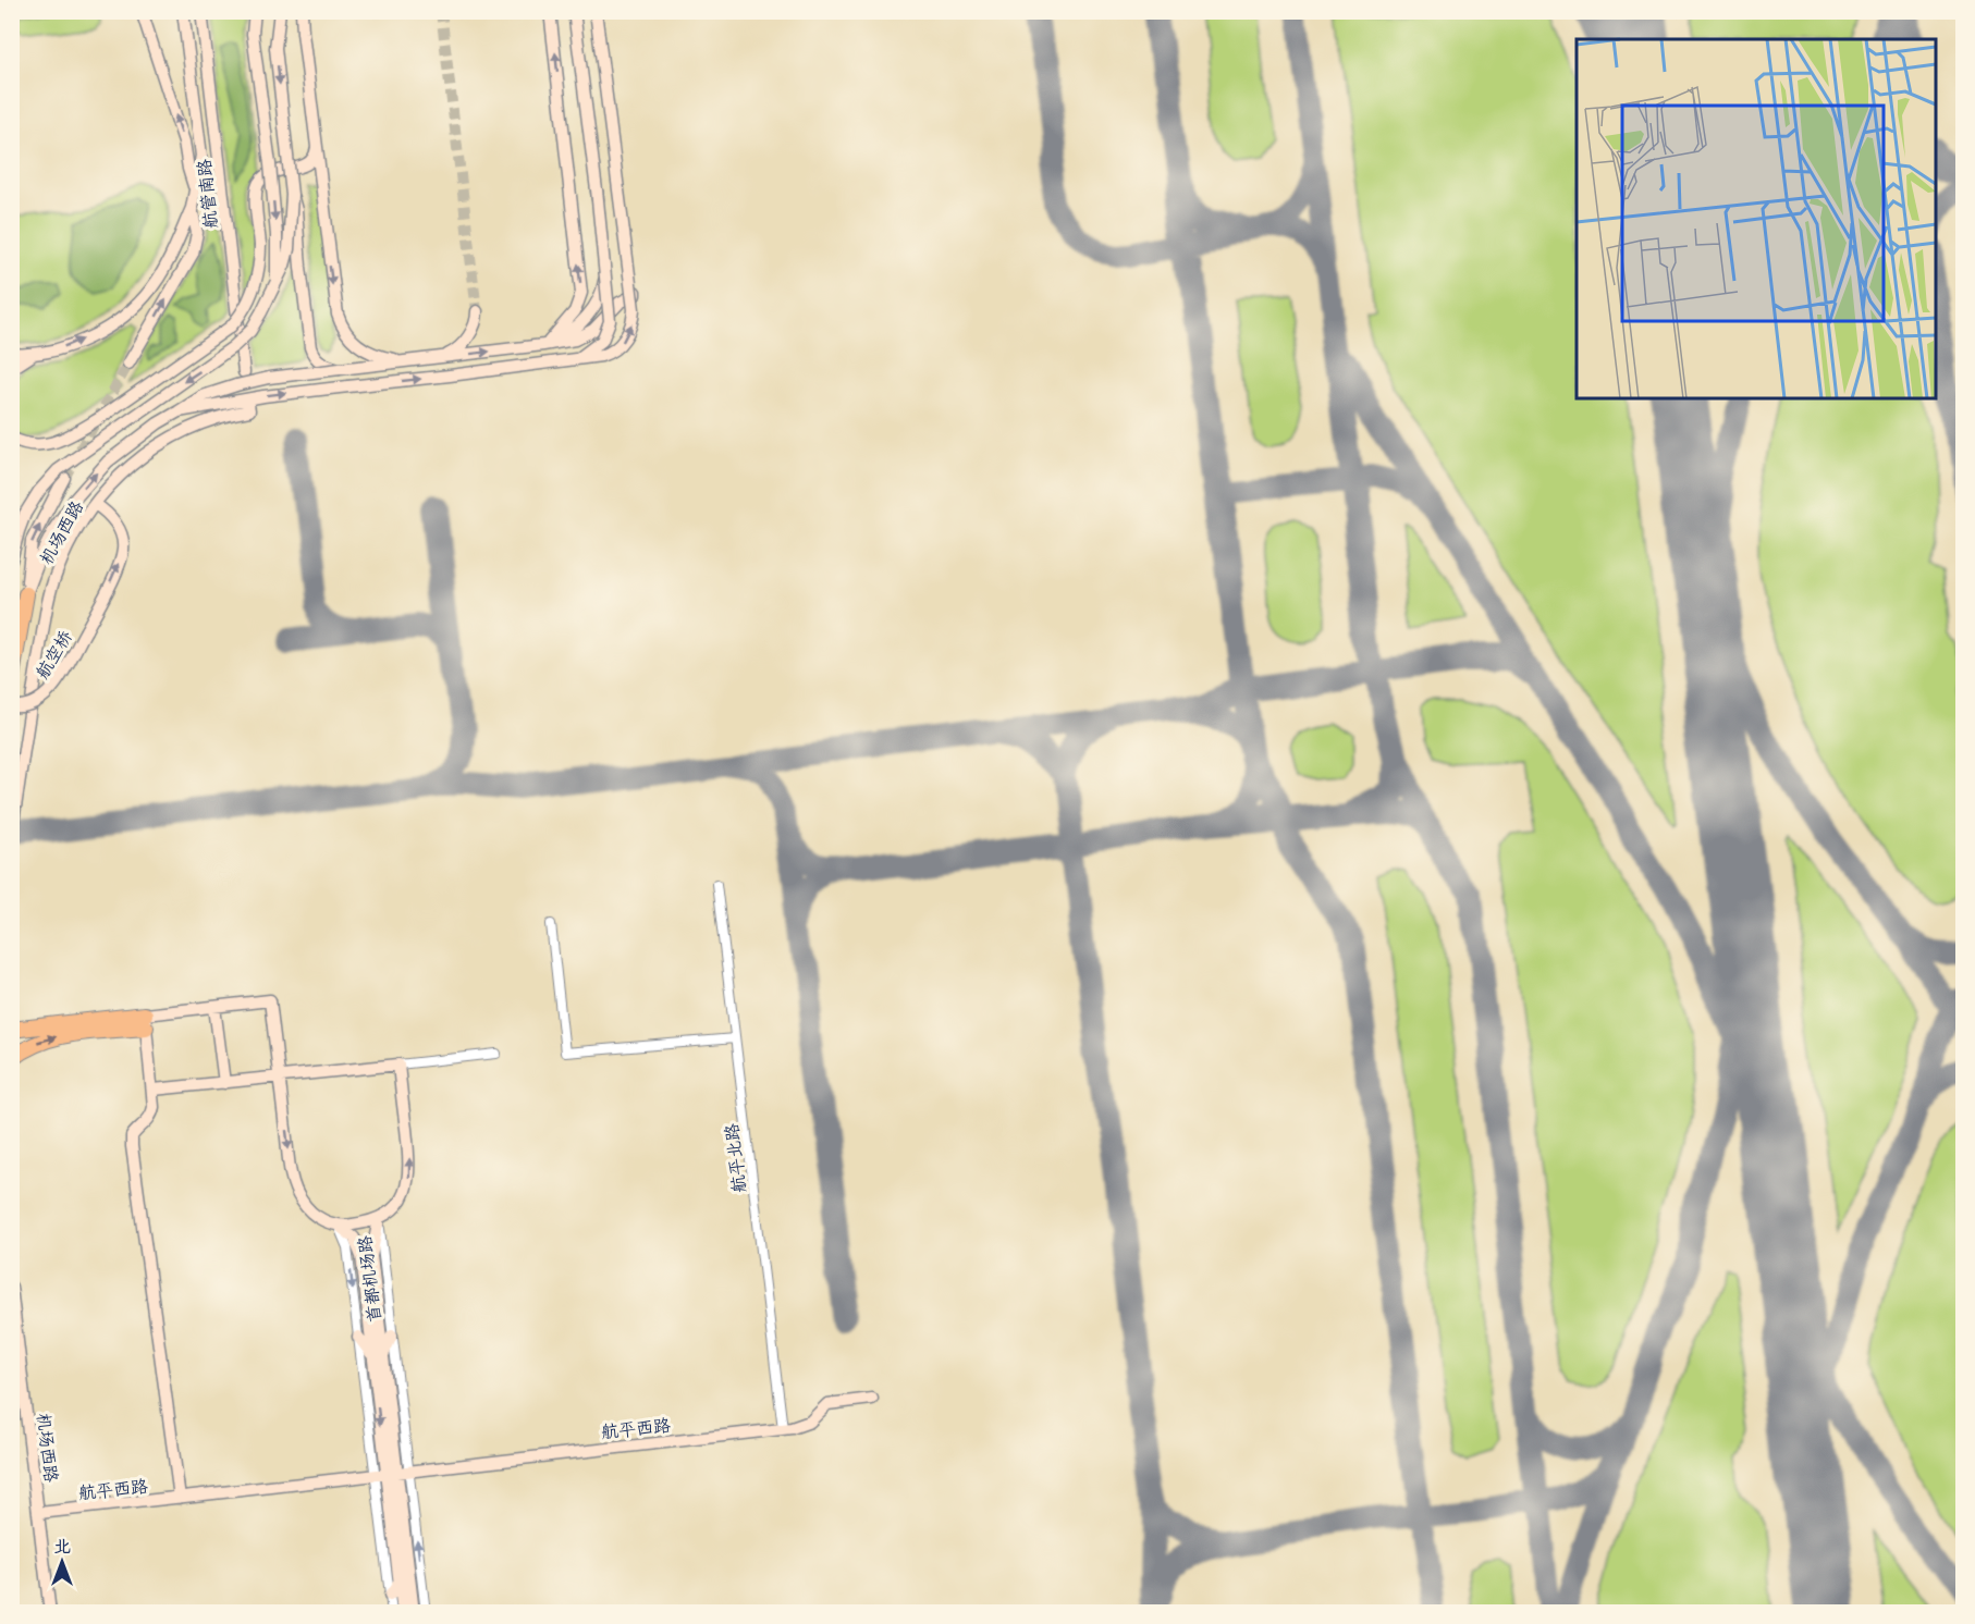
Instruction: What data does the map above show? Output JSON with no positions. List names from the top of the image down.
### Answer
{
  "streets": {
    "street": [
      "航管南路",
      "机场西路",
      "航空桥",
      "航平北路",
      "首都机场路",
      "航平西路"
    ]
  },
  "crossings": [
    ["机场西路", "航空桥"],
    ["机场西路", "航平西路"],
    ["航平北路", "航平西路"],
    ["首都机场路", "航平西路"]
  ],
  "one_way": ["航空桥"],
  "north": "top"
}
